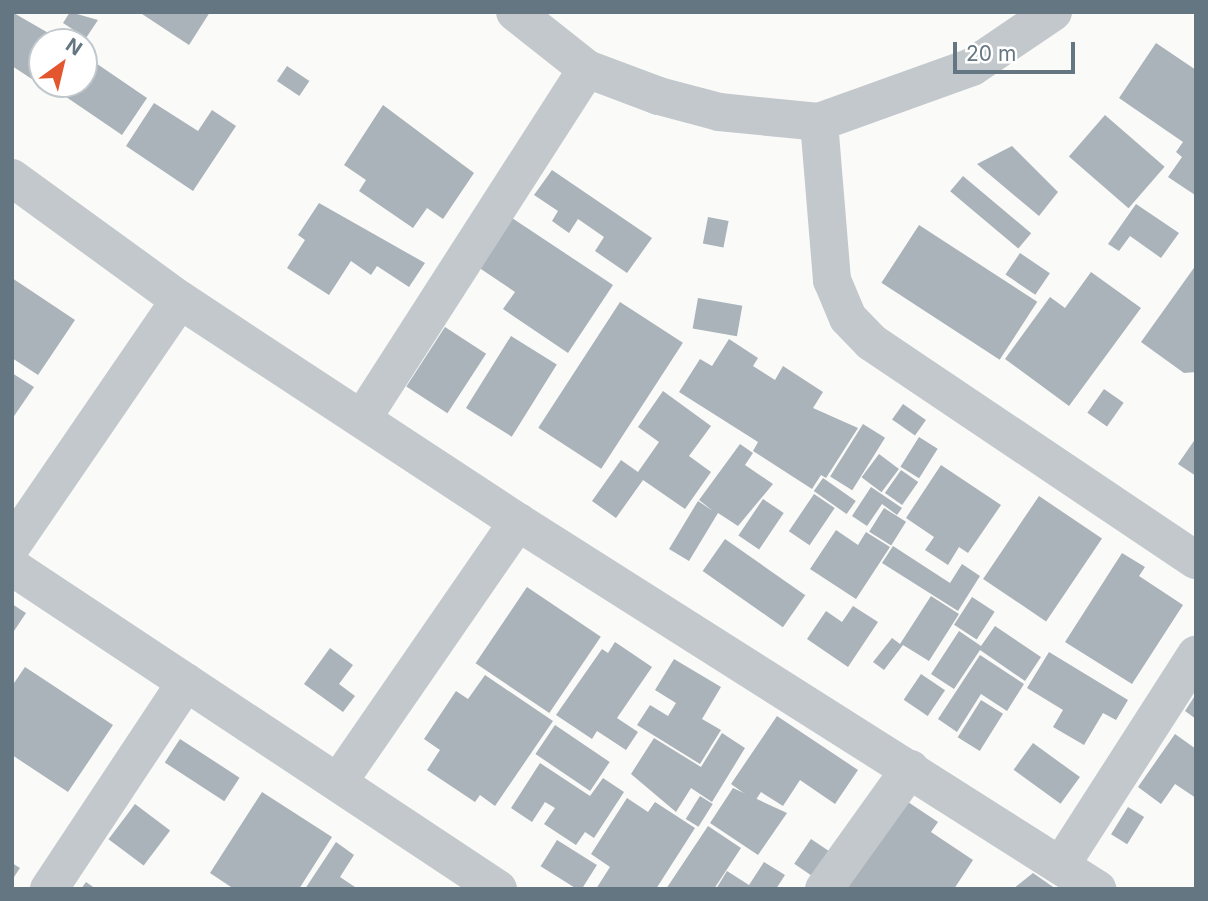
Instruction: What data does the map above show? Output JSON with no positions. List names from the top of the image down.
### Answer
{
  "scale_bar": "20 m",
  "north": "top right"
}
